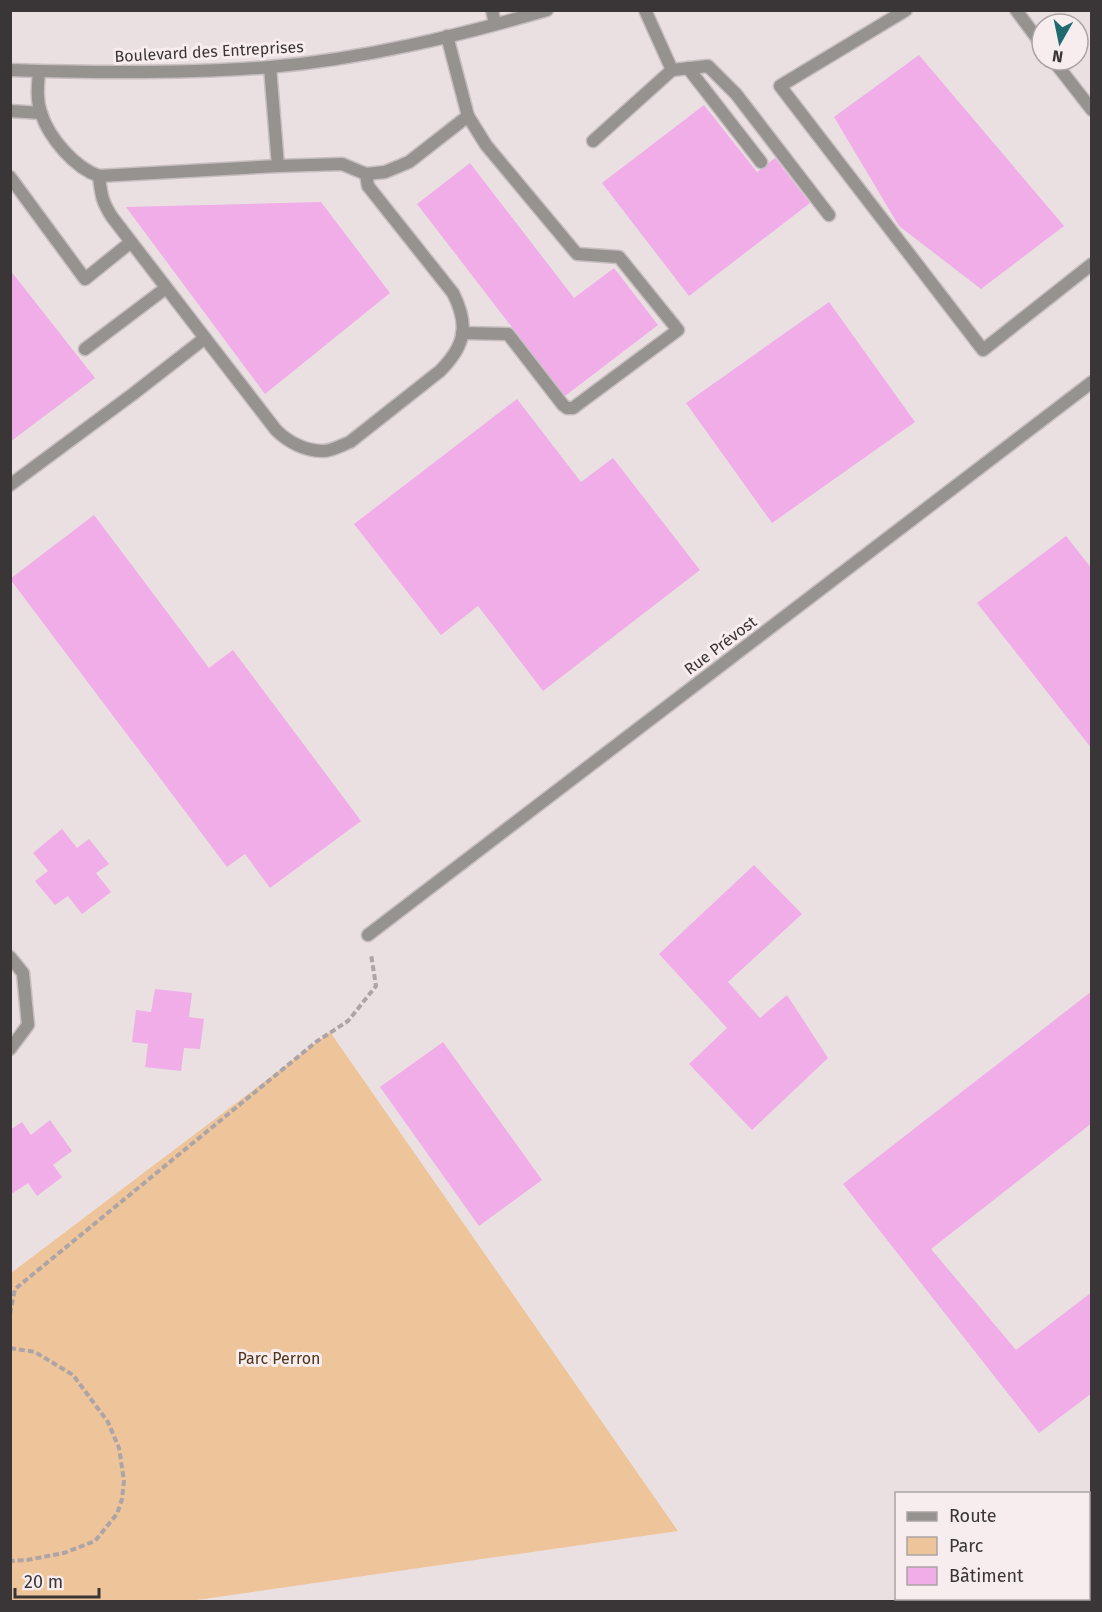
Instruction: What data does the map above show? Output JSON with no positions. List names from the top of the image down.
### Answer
{
  "streets": {
    "street": ["Boulevard des Entreprises", "Rue Prévost"]
  },
  "parks": ["Parc Perron"],
  "legend": ["Route", "Parc", "Bâtiment"],
  "scale_bar": "20 m",
  "north": "bottom"
}
